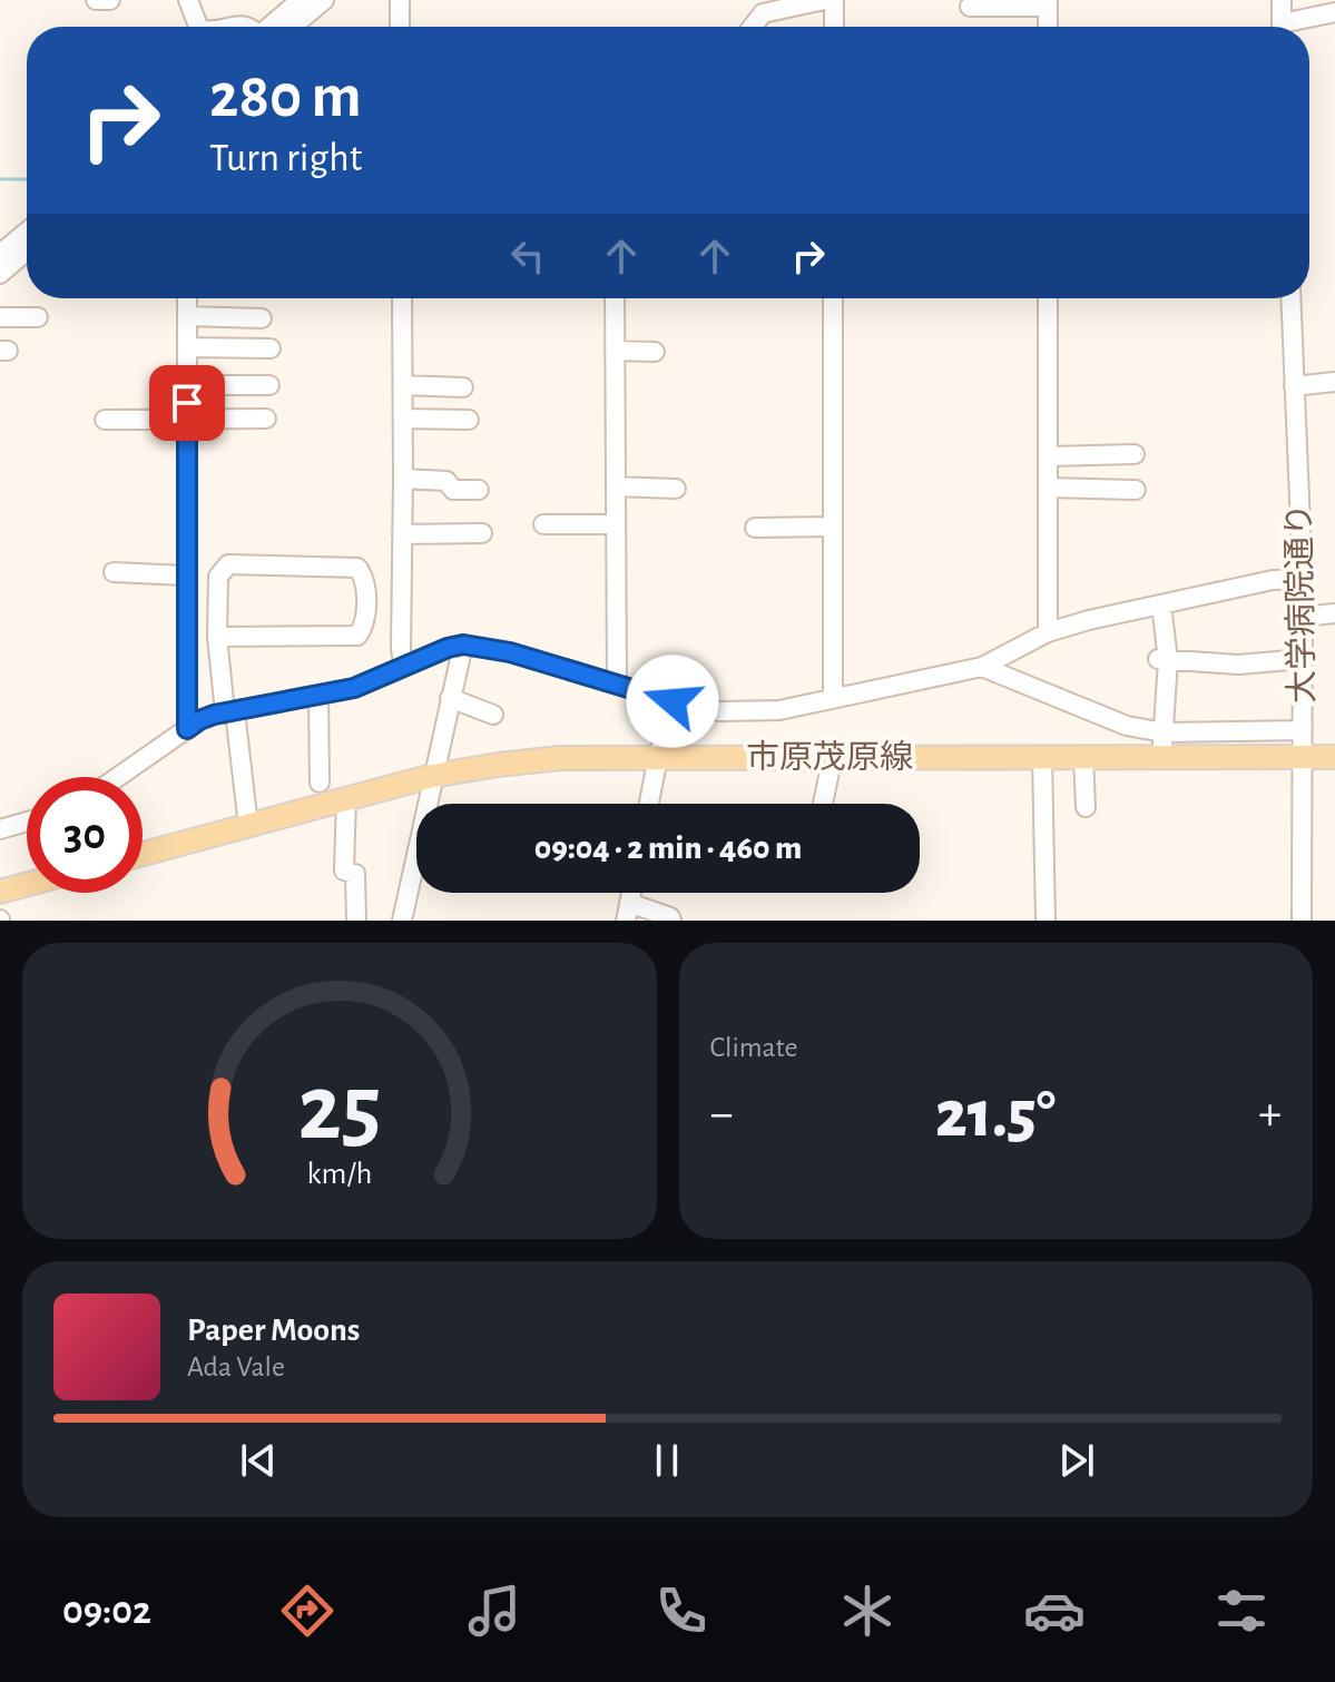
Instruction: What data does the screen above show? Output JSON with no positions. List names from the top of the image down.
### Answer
{
  "streets": {
    "main road": ["市原茂原線"],
    "street": ["大学病院通り"]
  },
  "crossings": [
    ["大学病院通り", "市原茂原線"]
  ],
  "page": {
    "turn": ["280 m", "Turn right"],
    "limit": "30",
    "trip": "09:04 · 2 min · 460 m",
    "tile": "Climate",
    "heat": ["−", "21.5°", "+"],
    "song": ["Paper Moons", "Ada Vale"],
    "tabs": "09:02",
    "gauge": ["25", "km/h"]
  }
}
